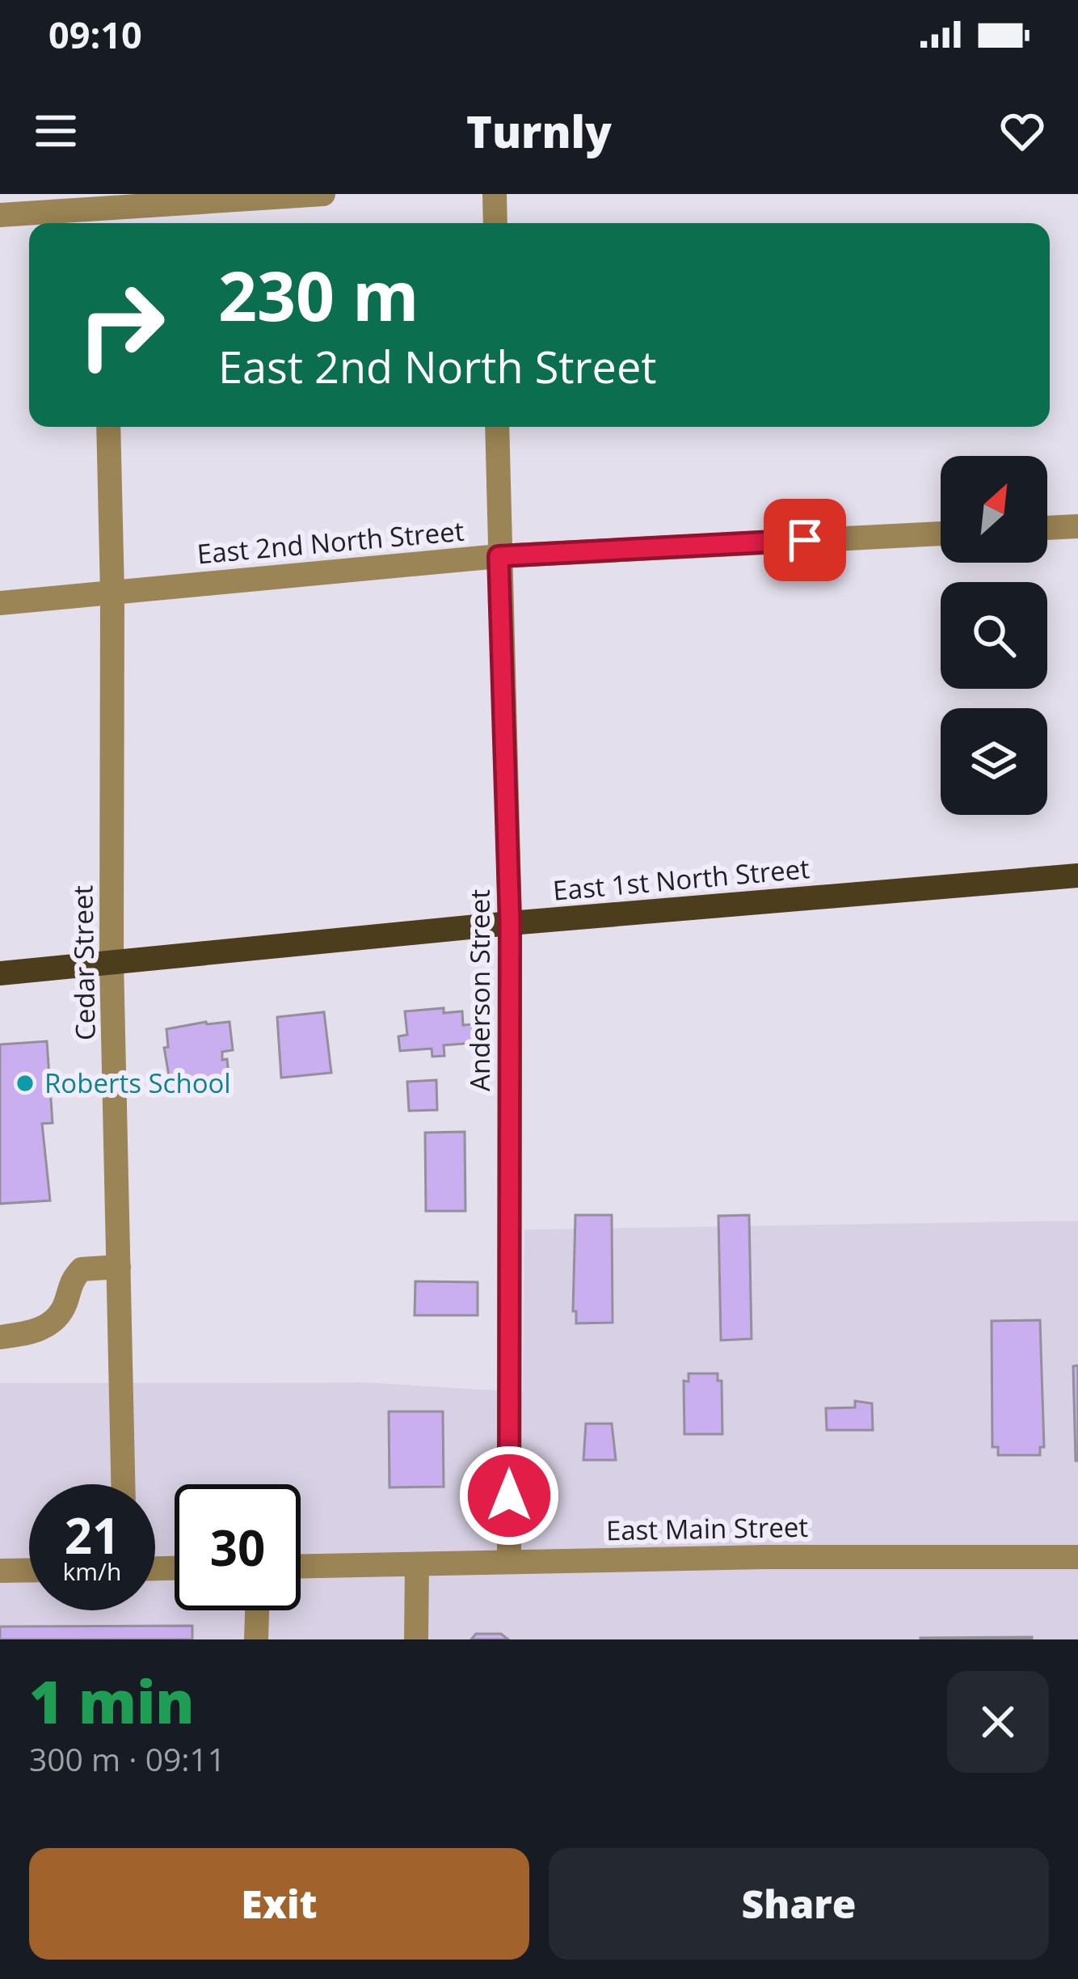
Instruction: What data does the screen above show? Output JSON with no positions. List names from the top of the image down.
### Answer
{
  "streets": {
    "main road": ["East 1st North Street"],
    "street": [
      "East 2nd North Street",
      "Cedar Street",
      "Anderson Street",
      "East Main Street"
    ]
  },
  "crossings": [
    ["East 2nd North Street", "Cedar Street"],
    ["East 2nd North Street", "Anderson Street"],
    ["East 1st North Street", "Cedar Street"],
    ["East 1st North Street", "Anderson Street"],
    ["Anderson Street", "East Main Street"]
  ],
  "places": ["Roberts School"],
  "north": "top right",
  "page": {
    "status": "09:10",
    "header": "Turnly",
    "turn": ["230 m", "East 2nd North Street"],
    "speed": "21 km/h",
    "limit": "30",
    "heading": ["1 min", "300 m · 09:11"],
    "buttons": ["Exit", "Share"]
  }
}
